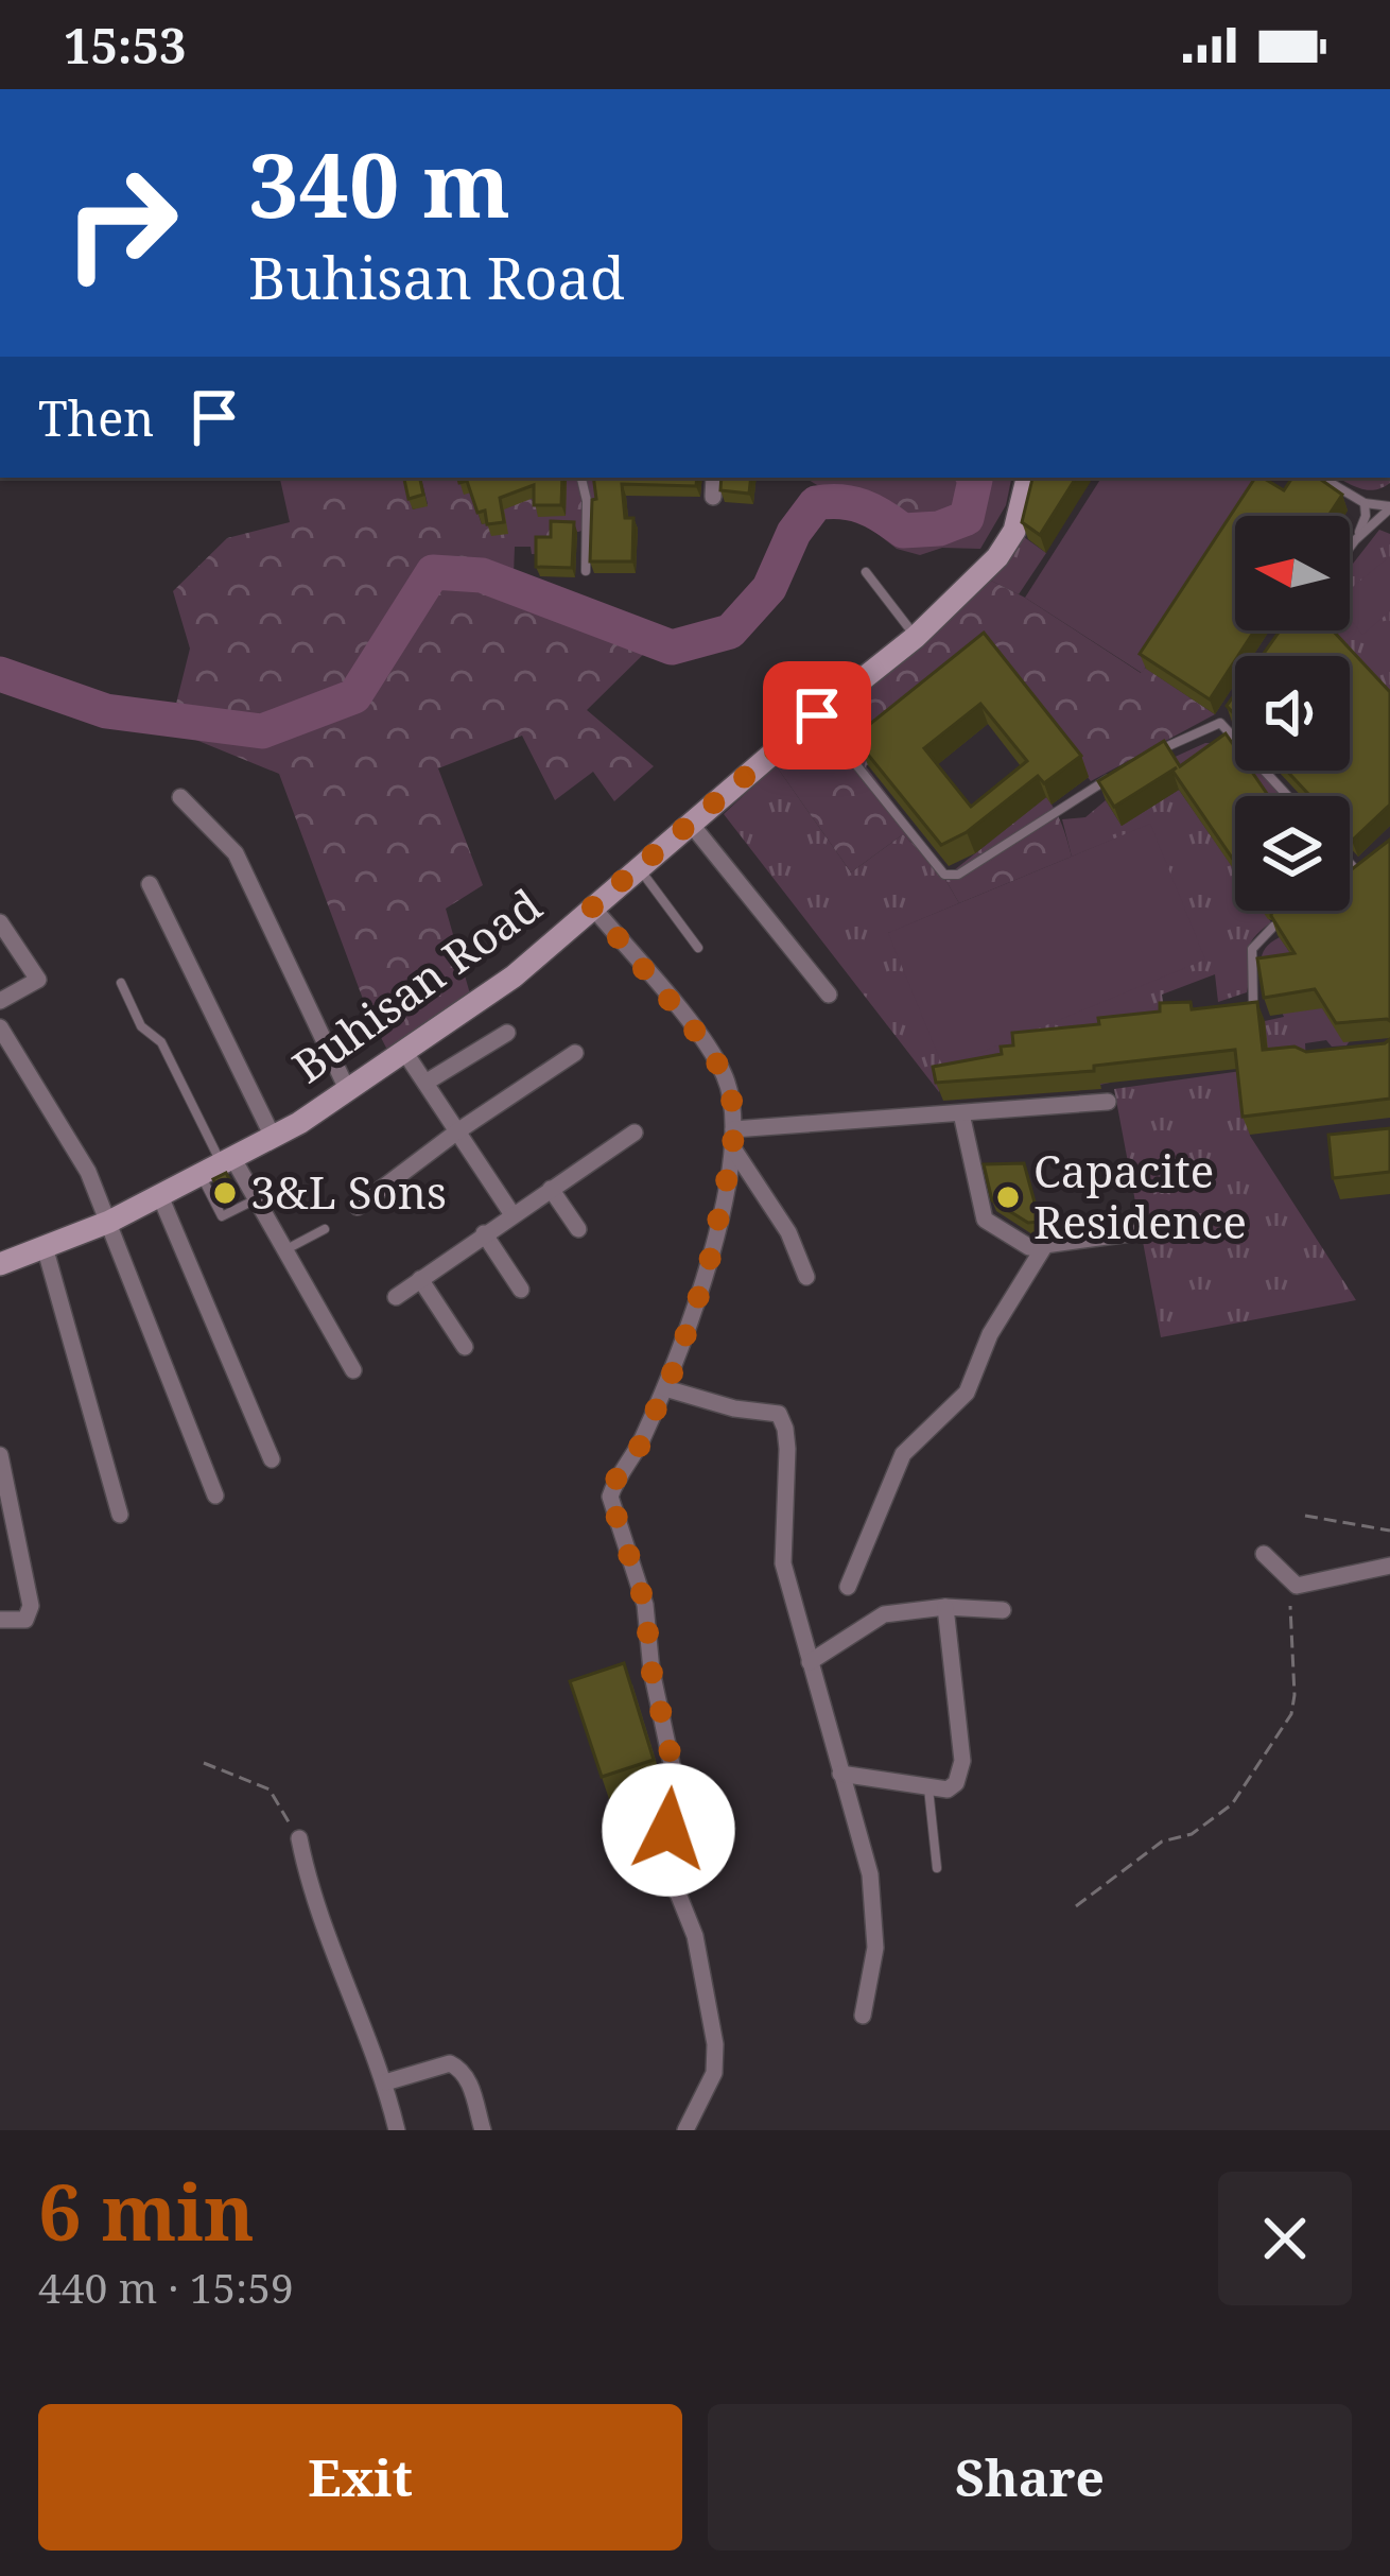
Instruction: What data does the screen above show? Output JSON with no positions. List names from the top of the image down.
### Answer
{
  "streets": {
    "street": ["Buhisan Road"]
  },
  "places": ["3&L Sons", "Capacite Residence"],
  "north": "left",
  "page": {
    "status": "15:53",
    "turn": ["340 m", "Buhisan Road"],
    "then": "Then",
    "heading": ["6 min", "440 m · 15:59"],
    "buttons": ["Exit", "Share"]
  }
}
